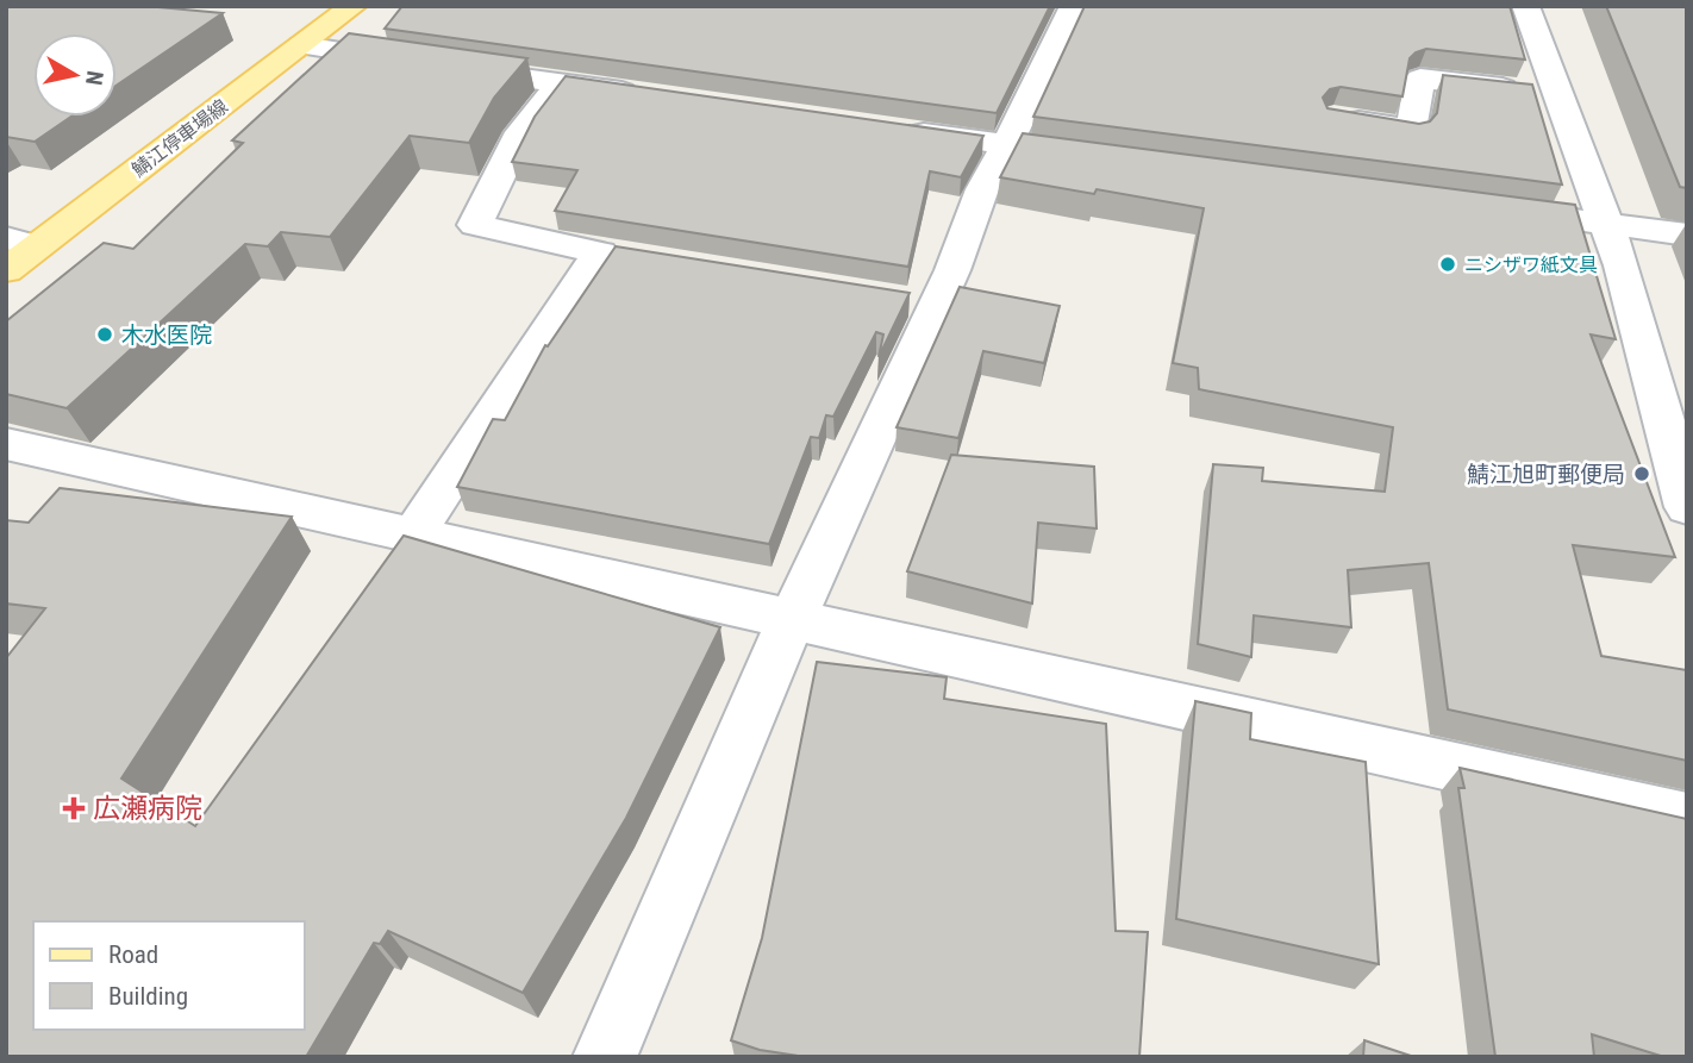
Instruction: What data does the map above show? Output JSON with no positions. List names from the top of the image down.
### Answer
{
  "streets": {
    "main road": ["鯖江停車場線"]
  },
  "places": {
    "other": ["ニシザワ紙文具", "木水医院", "鯖江旭町郵便局"],
    "health": ["広瀬病院"]
  },
  "legend": ["Road", "Building"],
  "north": "right"
}
